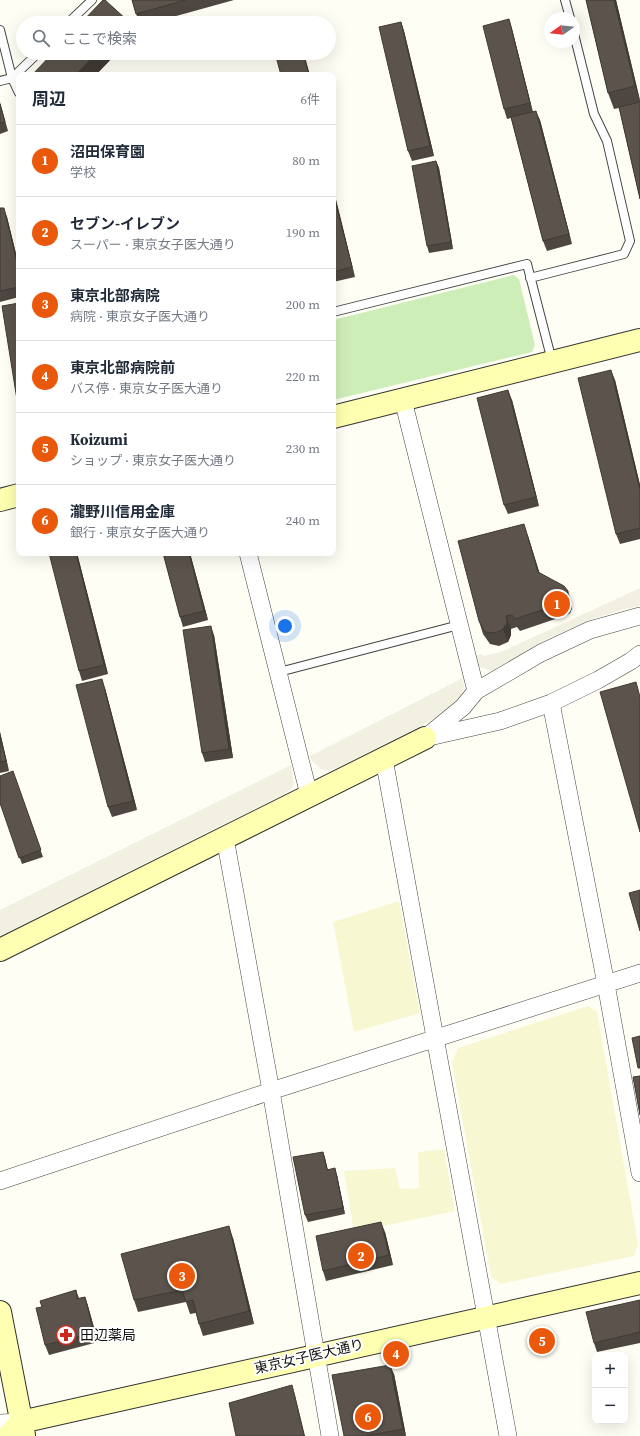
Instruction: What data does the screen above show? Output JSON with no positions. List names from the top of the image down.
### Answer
{
  "streets": {
    "street": ["東京女子医大通り"]
  },
  "places": {
    "pharmacy": ["田辺薬局"]
  },
  "north": "left",
  "page": {
    "search": "ここで検索",
    "heading": ["周辺", "6件"],
    "list": [
      {
        "mark": "1",
        "name": "沼田保育園",
        "note": "学校",
        "value": "80 m"
      },
      {
        "mark": "2",
        "name": "セブン-イレブン",
        "note": "スーパー · 東京女子医大通り",
        "value": "190 m"
      },
      {
        "mark": "3",
        "name": "東京北部病院",
        "note": "病院 · 東京女子医大通り",
        "value": "200 m"
      },
      {
        "mark": "4",
        "name": "東京北部病院前",
        "note": "バス停 · 東京女子医大通り",
        "value": "220 m"
      },
      {
        "mark": "5",
        "name": "Koizumi",
        "note": "ショップ · 東京女子医大通り",
        "value": "230 m"
      },
      {
        "mark": "6",
        "name": "瀧野川信用金庫",
        "note": "銀行 · 東京女子医大通り",
        "value": "240 m"
      }
    ],
    "pins": [
      "1",
      "2",
      "3",
      "5",
      "4",
      "6"
    ],
    "map_buttons": ["+", "−"]
  }
}
